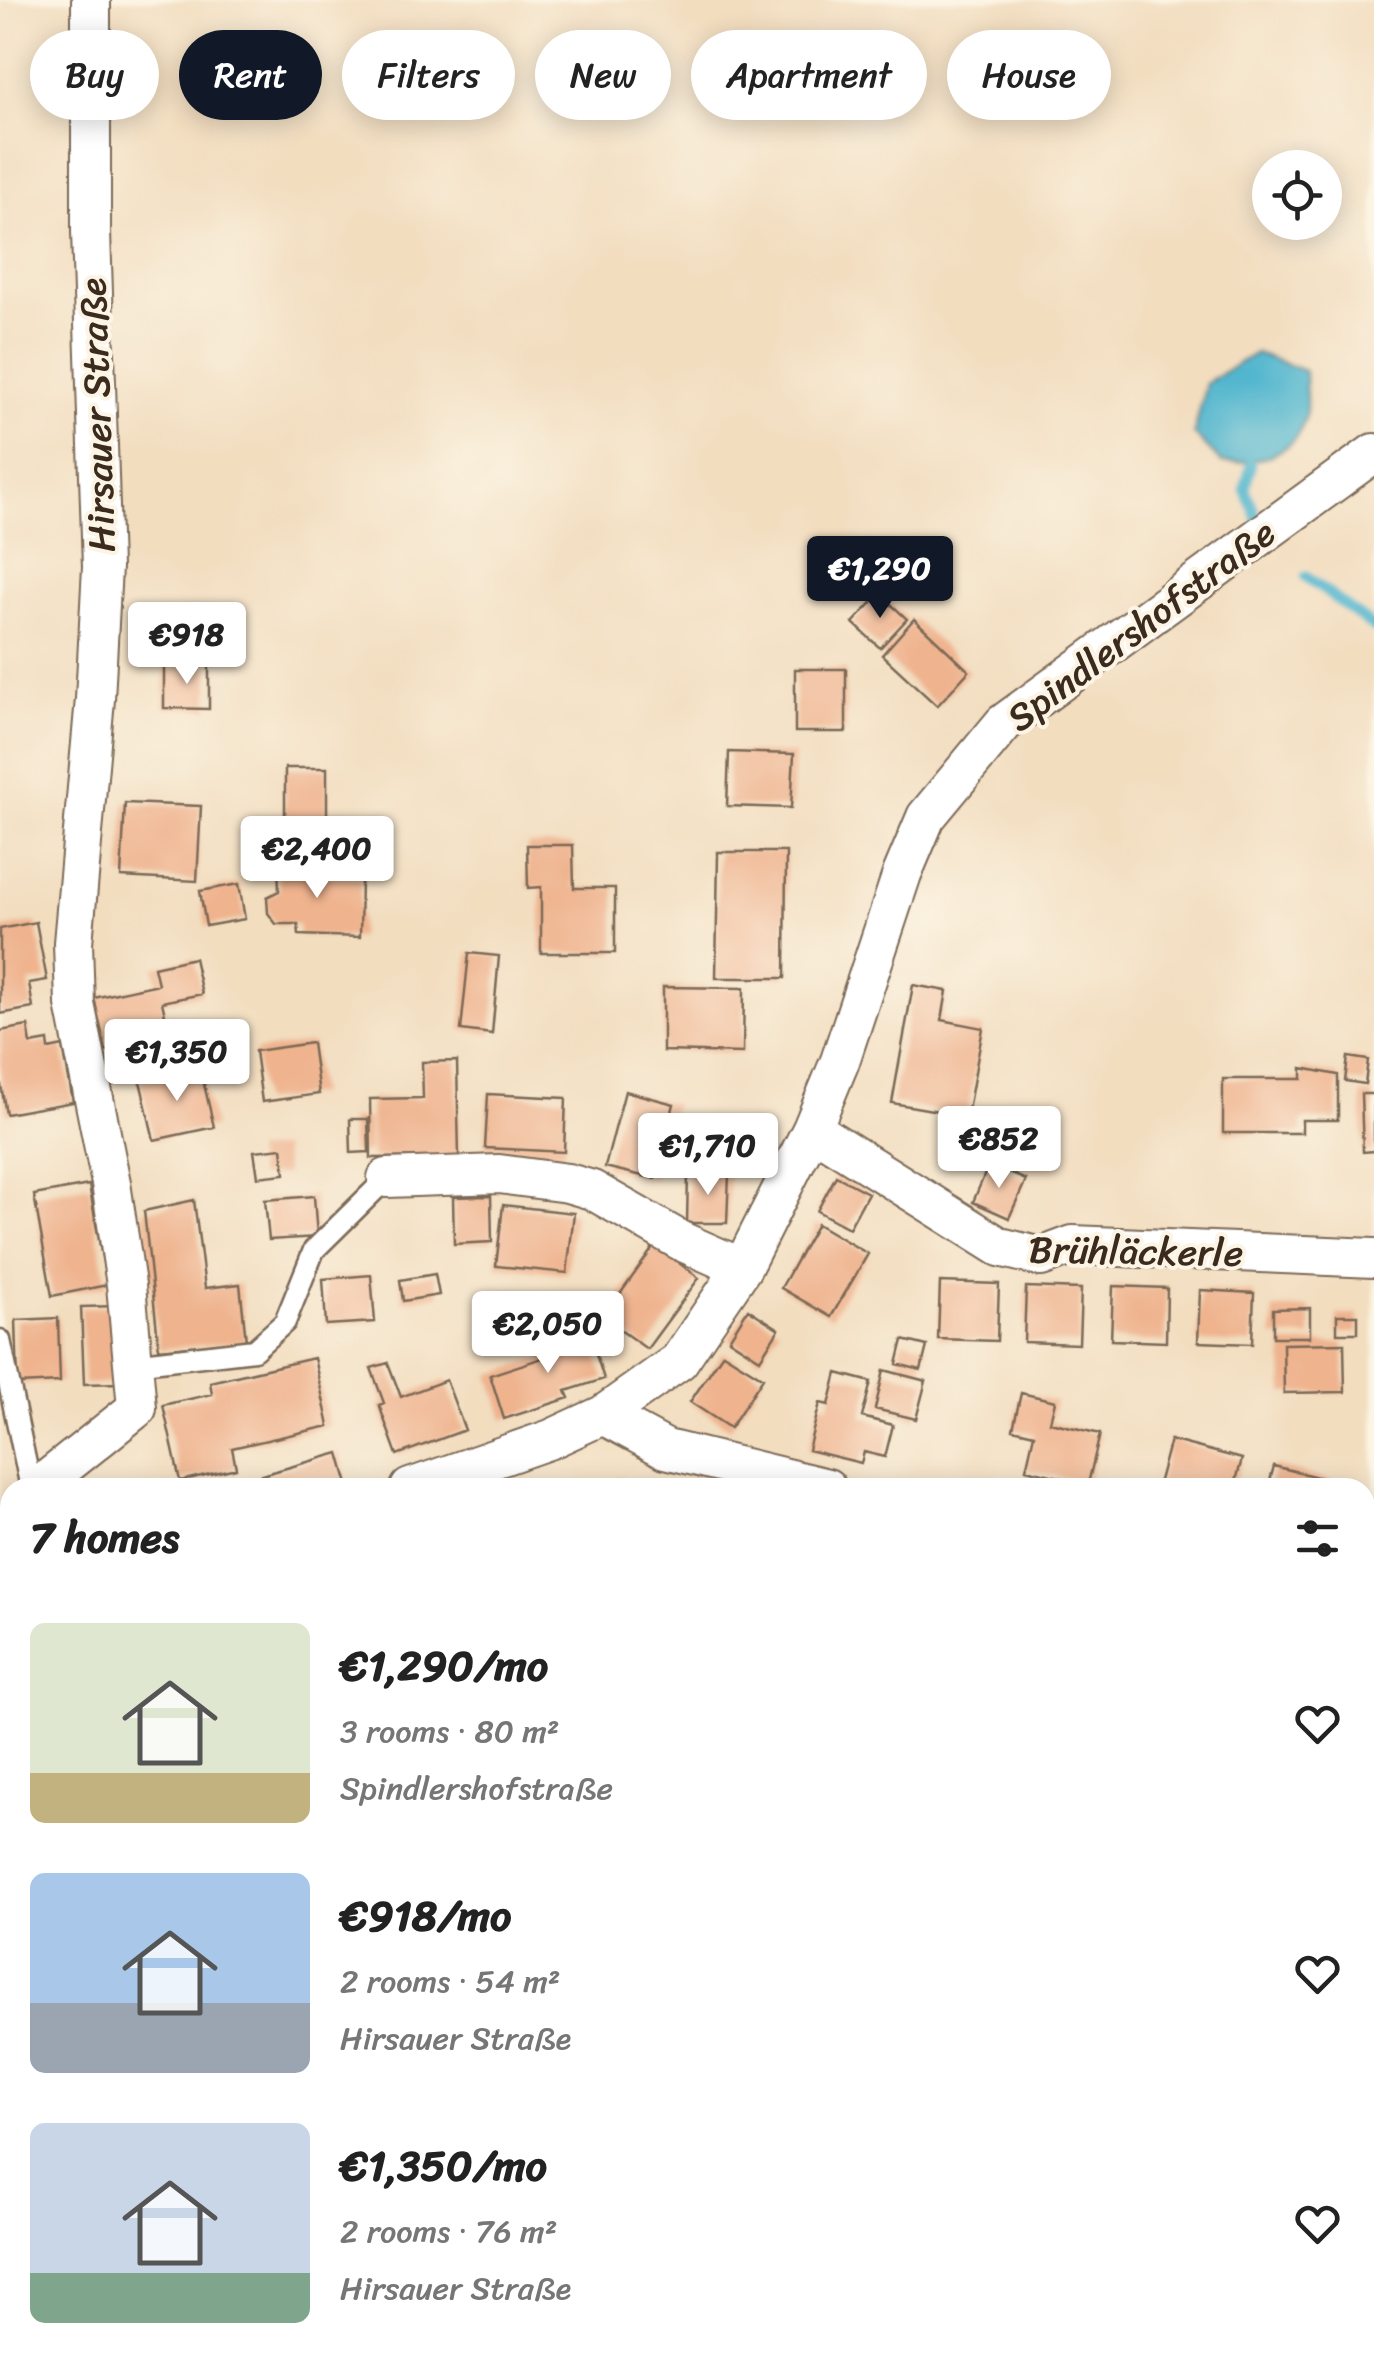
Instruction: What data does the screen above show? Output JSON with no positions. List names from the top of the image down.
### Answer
{
  "streets": {
    "street": ["Hirsauer Straße", "Spindlershofstraße", "Brühläckerle"]
  },
  "crossings": [
    ["Spindlershofstraße", "Brühläckerle"]
  ],
  "page": {
    "chip": [
      "Buy",
      "Rent",
      "Filters",
      "New",
      "Apartment",
      "House"
    ],
    "price": [
      "€1,290",
      "€918",
      "€2,400",
      "€1,350",
      "€852",
      "€1,710",
      "€2,050"
    ],
    "heading": "7 homes",
    "list": [
      {
        "name": "€1,290/mo",
        "note": "3 rooms · 80 m² · Spindlershofstraße"
      },
      {
        "name": "€918/mo",
        "note": "2 rooms · 54 m² · Hirsauer Straße"
      },
      {
        "name": "€1,350/mo",
        "note": "2 rooms · 76 m² · Hirsauer Straße"
      }
    ]
  }
}
